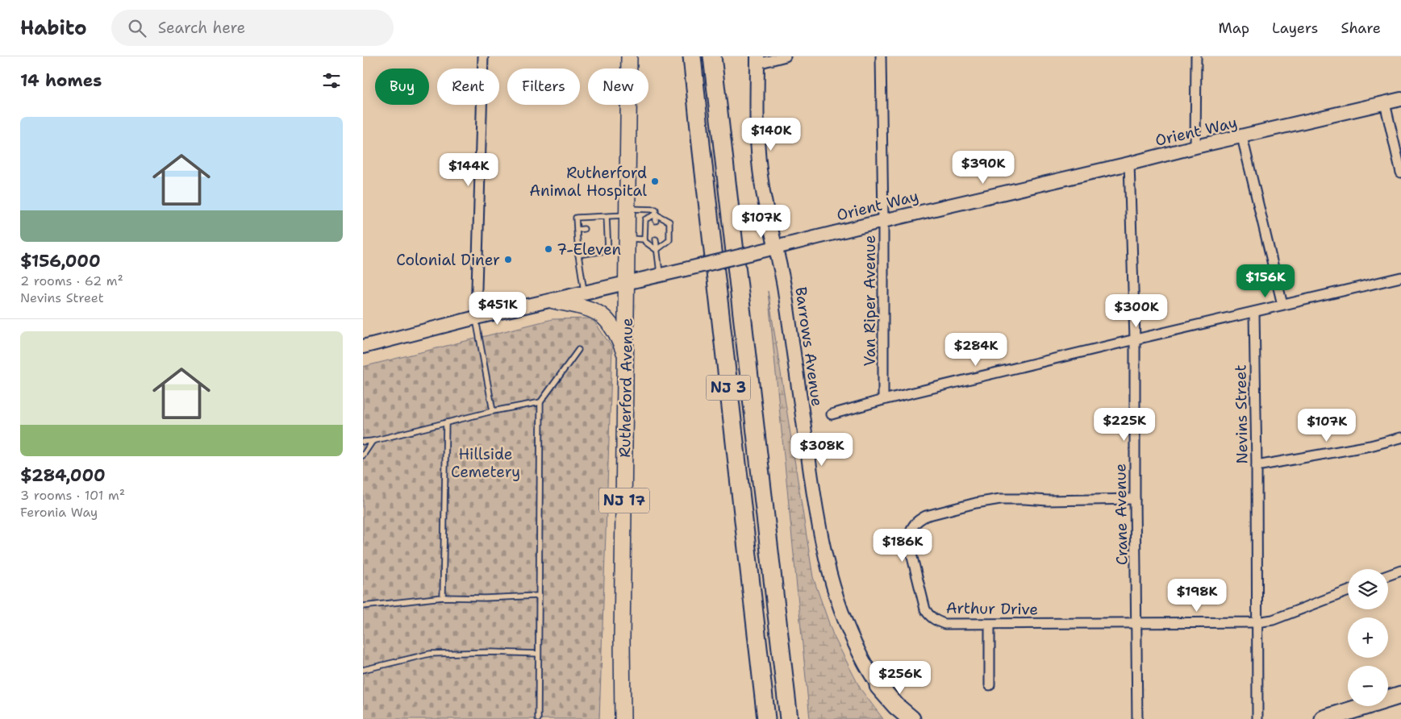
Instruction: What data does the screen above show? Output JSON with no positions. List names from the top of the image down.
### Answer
{
  "streets": {
    "highway": ["NJ 3"],
    "main road": ["Rutherford Avenue", "NJ 17"],
    "street": [
      "Orient Way",
      "Van Riper Avenue",
      "Barrows Avenue",
      "Nevins Street",
      "Crane Avenue",
      "Arthur Drive"
    ]
  },
  "crossings": [
    ["Orient Way", "Van Riper Avenue"],
    ["Orient Way", "Barrows Avenue"],
    ["Orient Way", "Rutherford Avenue"],
    ["Orient Way", "Crane Avenue"],
    ["Nevins Street", "Arthur Drive"],
    ["Crane Avenue", "Arthur Drive"]
  ],
  "parks": ["Hillside Cemetery"],
  "places": ["Rutherford Animal Hospital", "7-Eleven", "Colonial Diner"],
  "page": {
    "header": "Habito",
    "search": "Search here",
    "nav": ["Map", "Layers", "Share"],
    "heading": "14 homes",
    "chip": [
      "Buy",
      "Rent",
      "Filters",
      "New"
    ],
    "list": [
      {
        "name": "$156,000",
        "note": "2 rooms · 62 m² · Nevins Street"
      },
      {
        "name": "$284,000",
        "note": "3 rooms · 101 m² · Feronia Way"
      }
    ],
    "price": [
      "$140K",
      "$390K",
      "$144K",
      "$107K",
      "$156K",
      "$451K",
      "$300K",
      "$284K",
      "$225K",
      "$107K",
      "$308K",
      "$186K",
      "$198K",
      "$256K"
    ],
    "map_buttons": ["+", "−"]
  }
}
